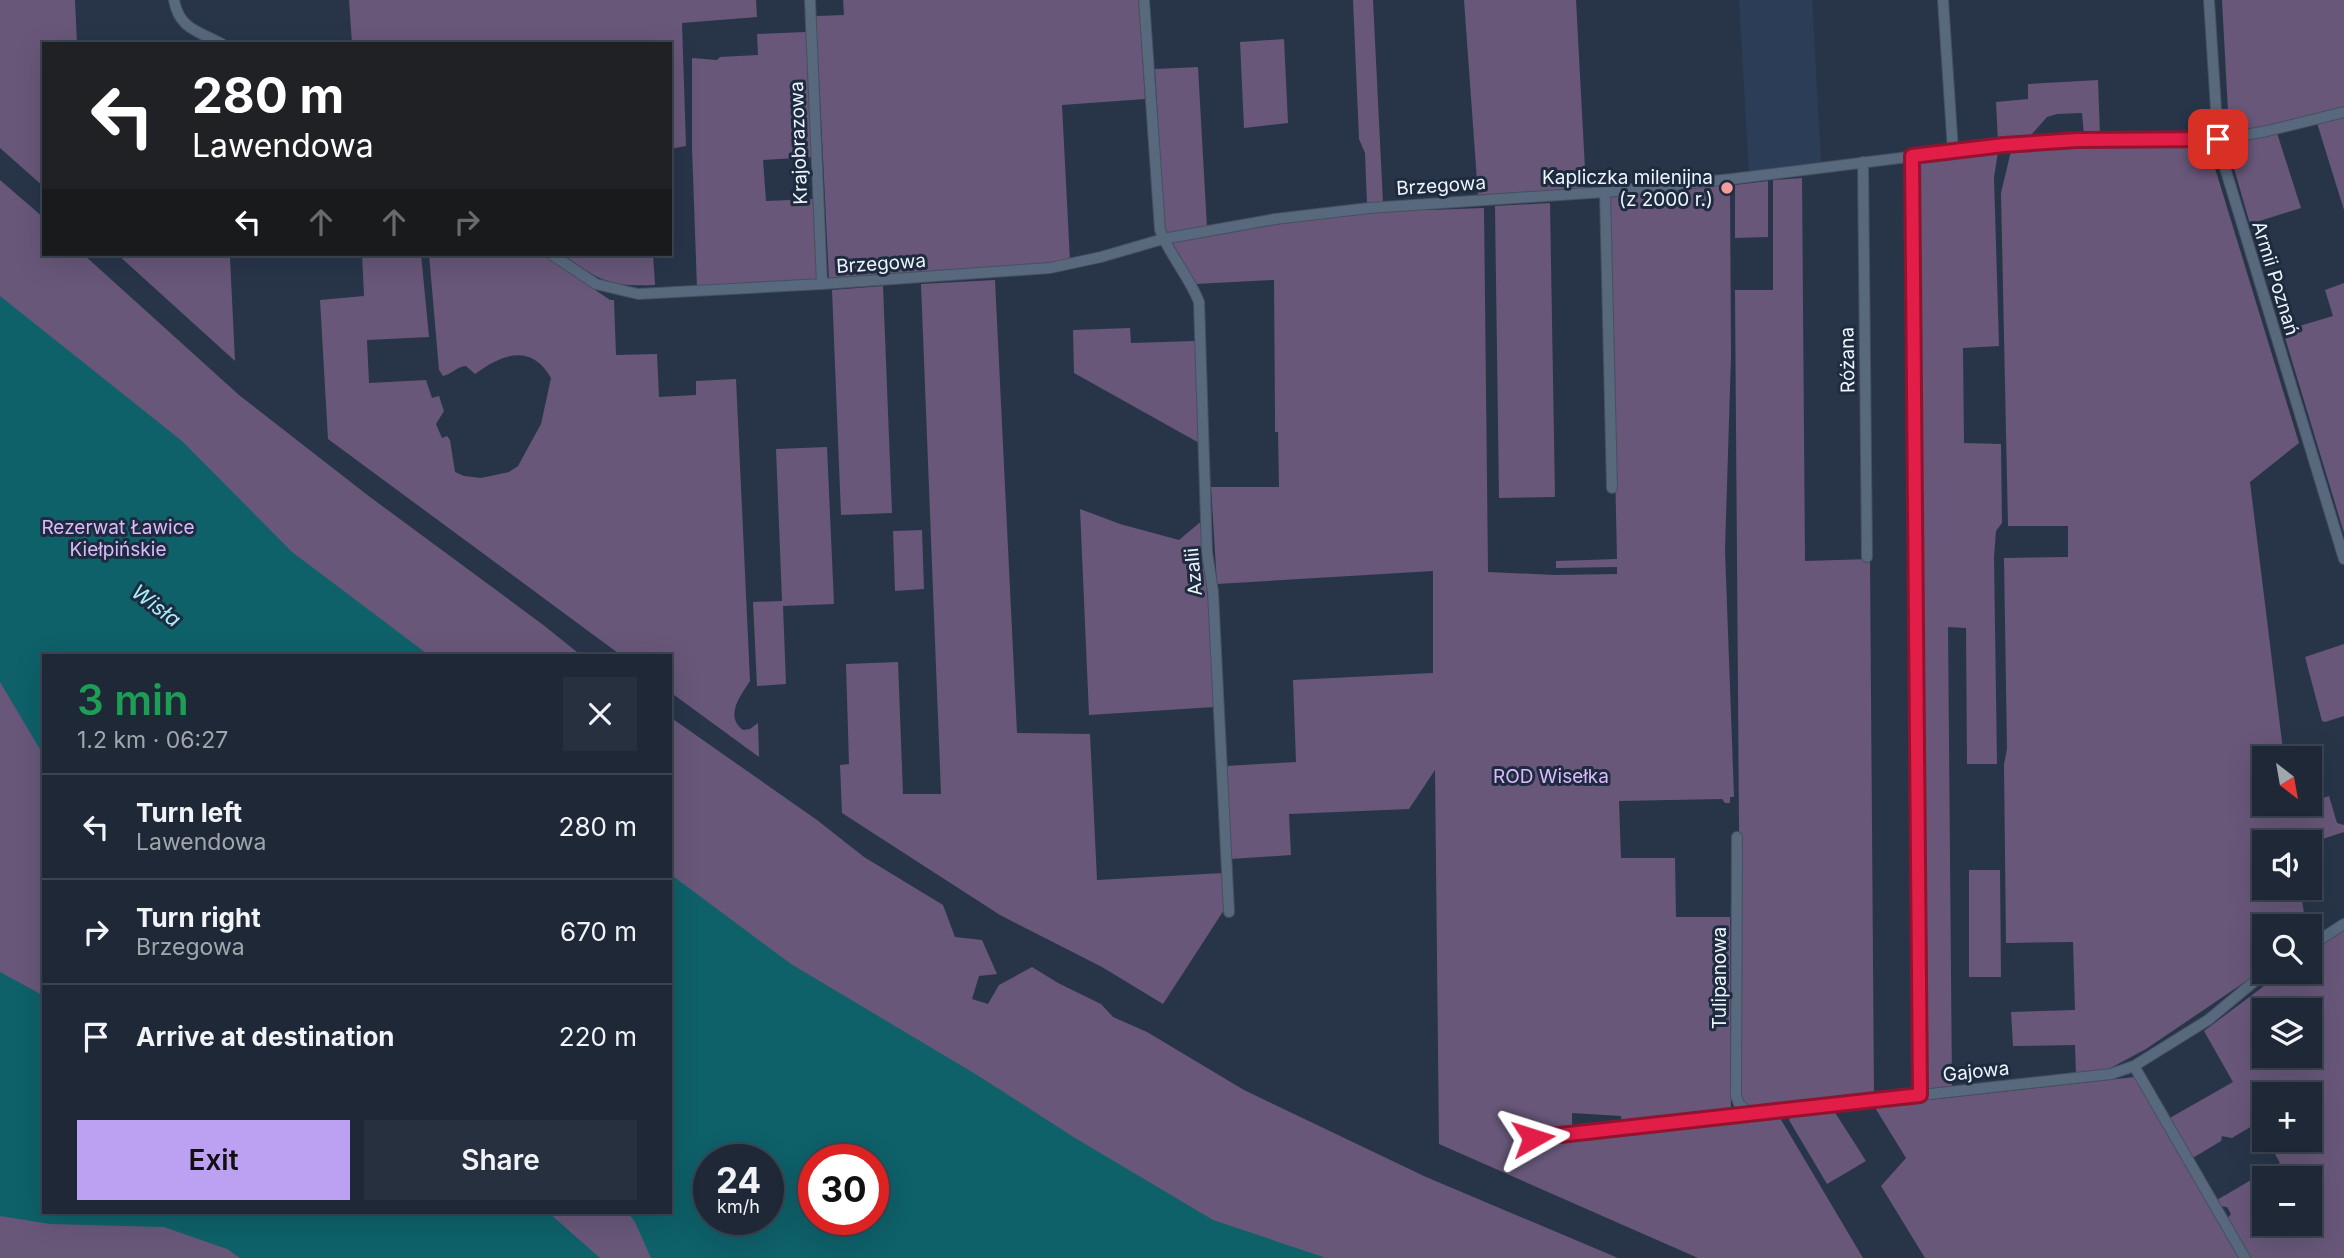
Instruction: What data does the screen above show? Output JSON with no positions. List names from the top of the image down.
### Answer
{
  "streets": {
    "street": [
      "Krajobrazowa",
      "Brzegowa",
      "Armii Poznań",
      "Różana",
      "Azalii",
      "Tulipanowa",
      "Gajowa"
    ]
  },
  "crossings": [
    ["Krajobrazowa", "Brzegowa"],
    ["Brzegowa", "Armii Poznań"],
    ["Brzegowa", "Różana"],
    ["Brzegowa", "Azalii"],
    ["Tulipanowa", "Gajowa"]
  ],
  "water": ["Wisła"],
  "parks": ["Rezerwat Ławice Kiełpińskie", "ROD Wisełka"],
  "places": ["Kapliczka milenijna (z 2000 r.)"],
  "north": "bottom right",
  "page": {
    "turn": ["280 m", "Lawendowa"],
    "heading": ["3 min", "1.2 km · 06:27"],
    "map_buttons": ["+", "−"],
    "list": [
      {
        "name": "Turn left",
        "note": "Lawendowa",
        "value": "280 m"
      },
      {
        "name": "Turn right",
        "note": "Brzegowa",
        "value": "670 m"
      },
      {
        "name": "Arrive at destination",
        "value": "220 m"
      }
    ],
    "buttons": ["Exit", "Share"],
    "speed": "24 km/h",
    "limit": "30"
  }
}
